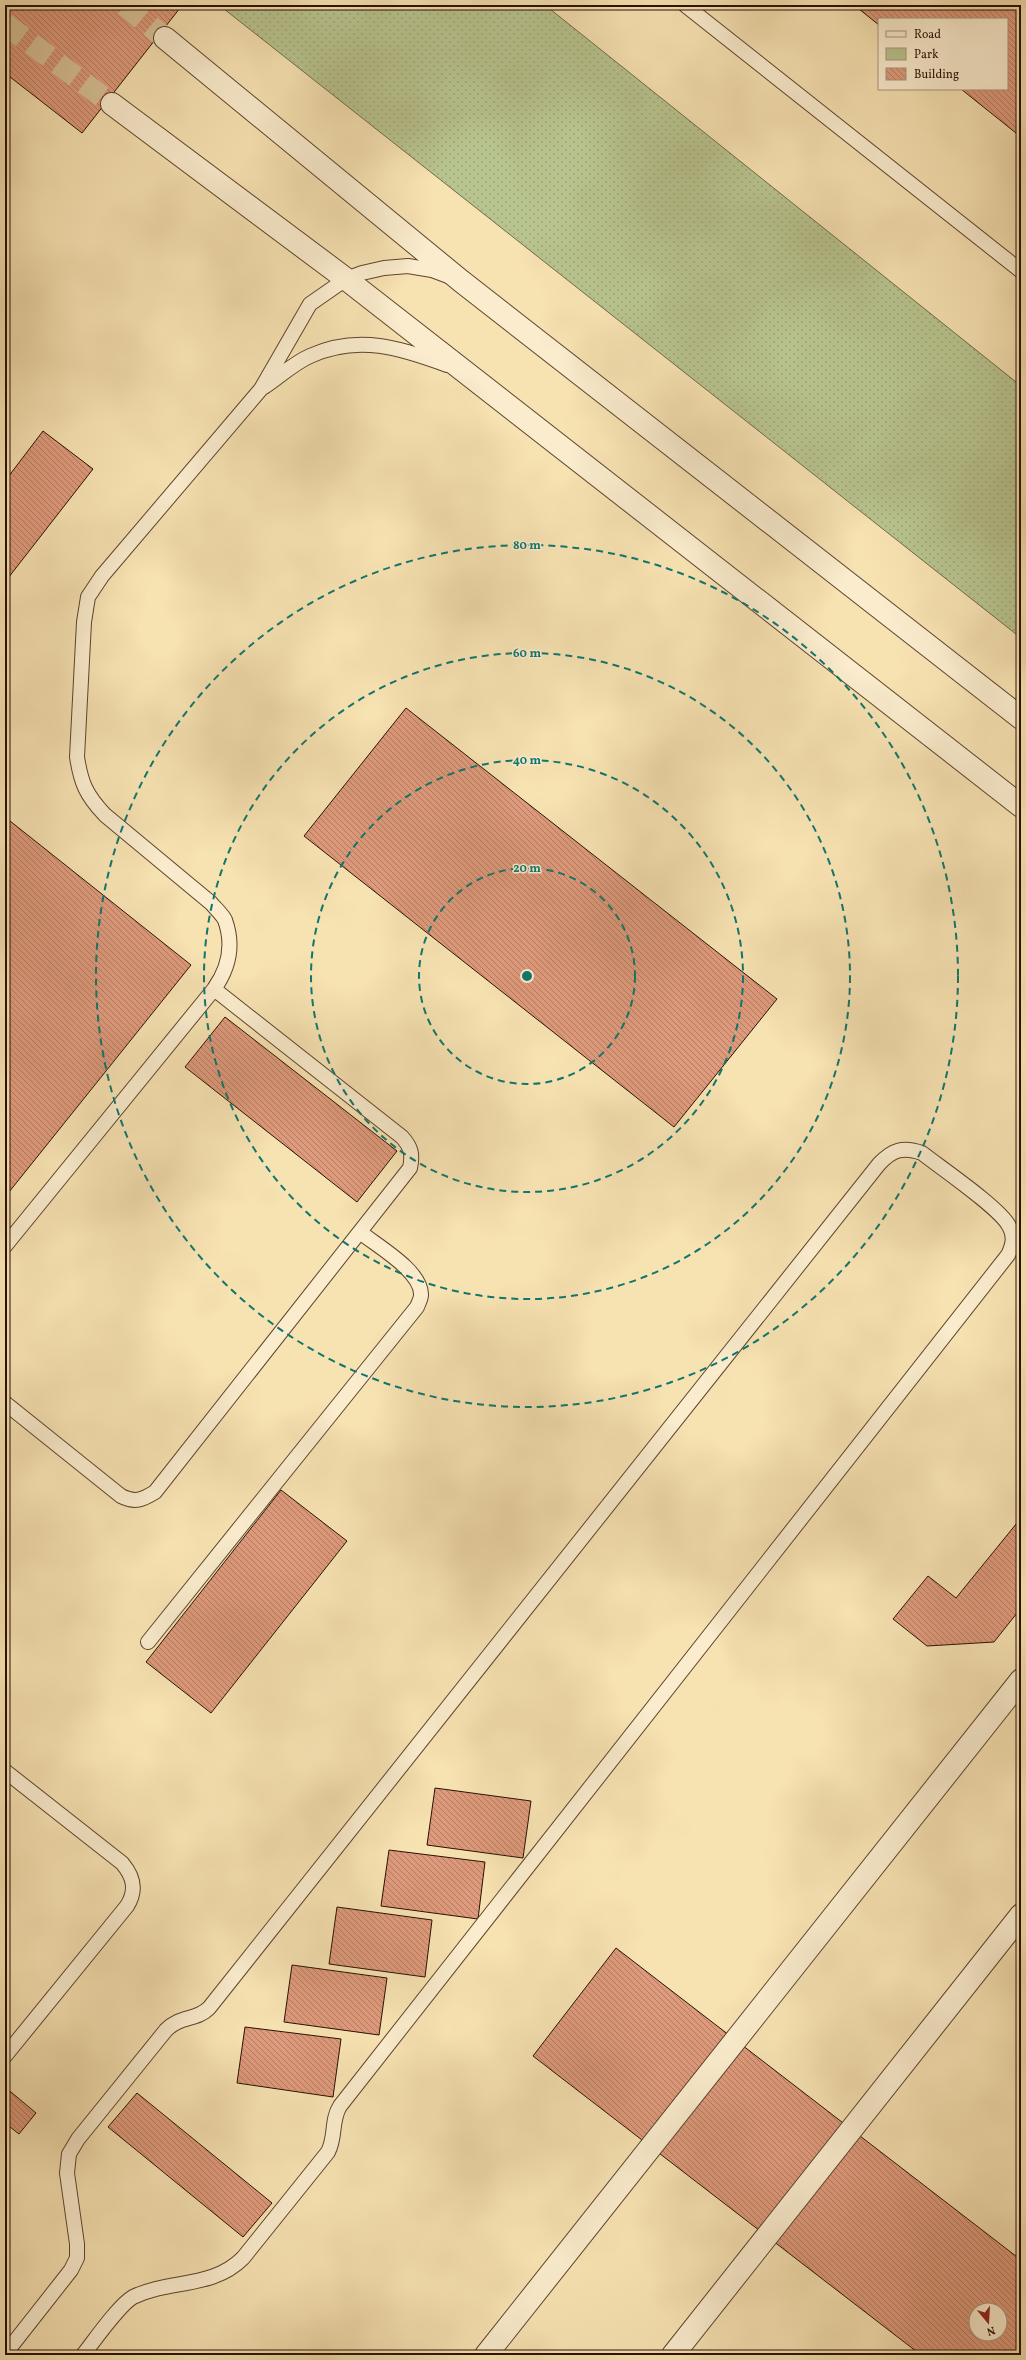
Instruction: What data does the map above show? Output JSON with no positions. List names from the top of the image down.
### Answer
{
  "legend": ["Road", "Park", "Building"],
  "north": "bottom",
  "rings": [
    "80 m",
    "60 m",
    "40 m",
    "20 m"
  ]
}
